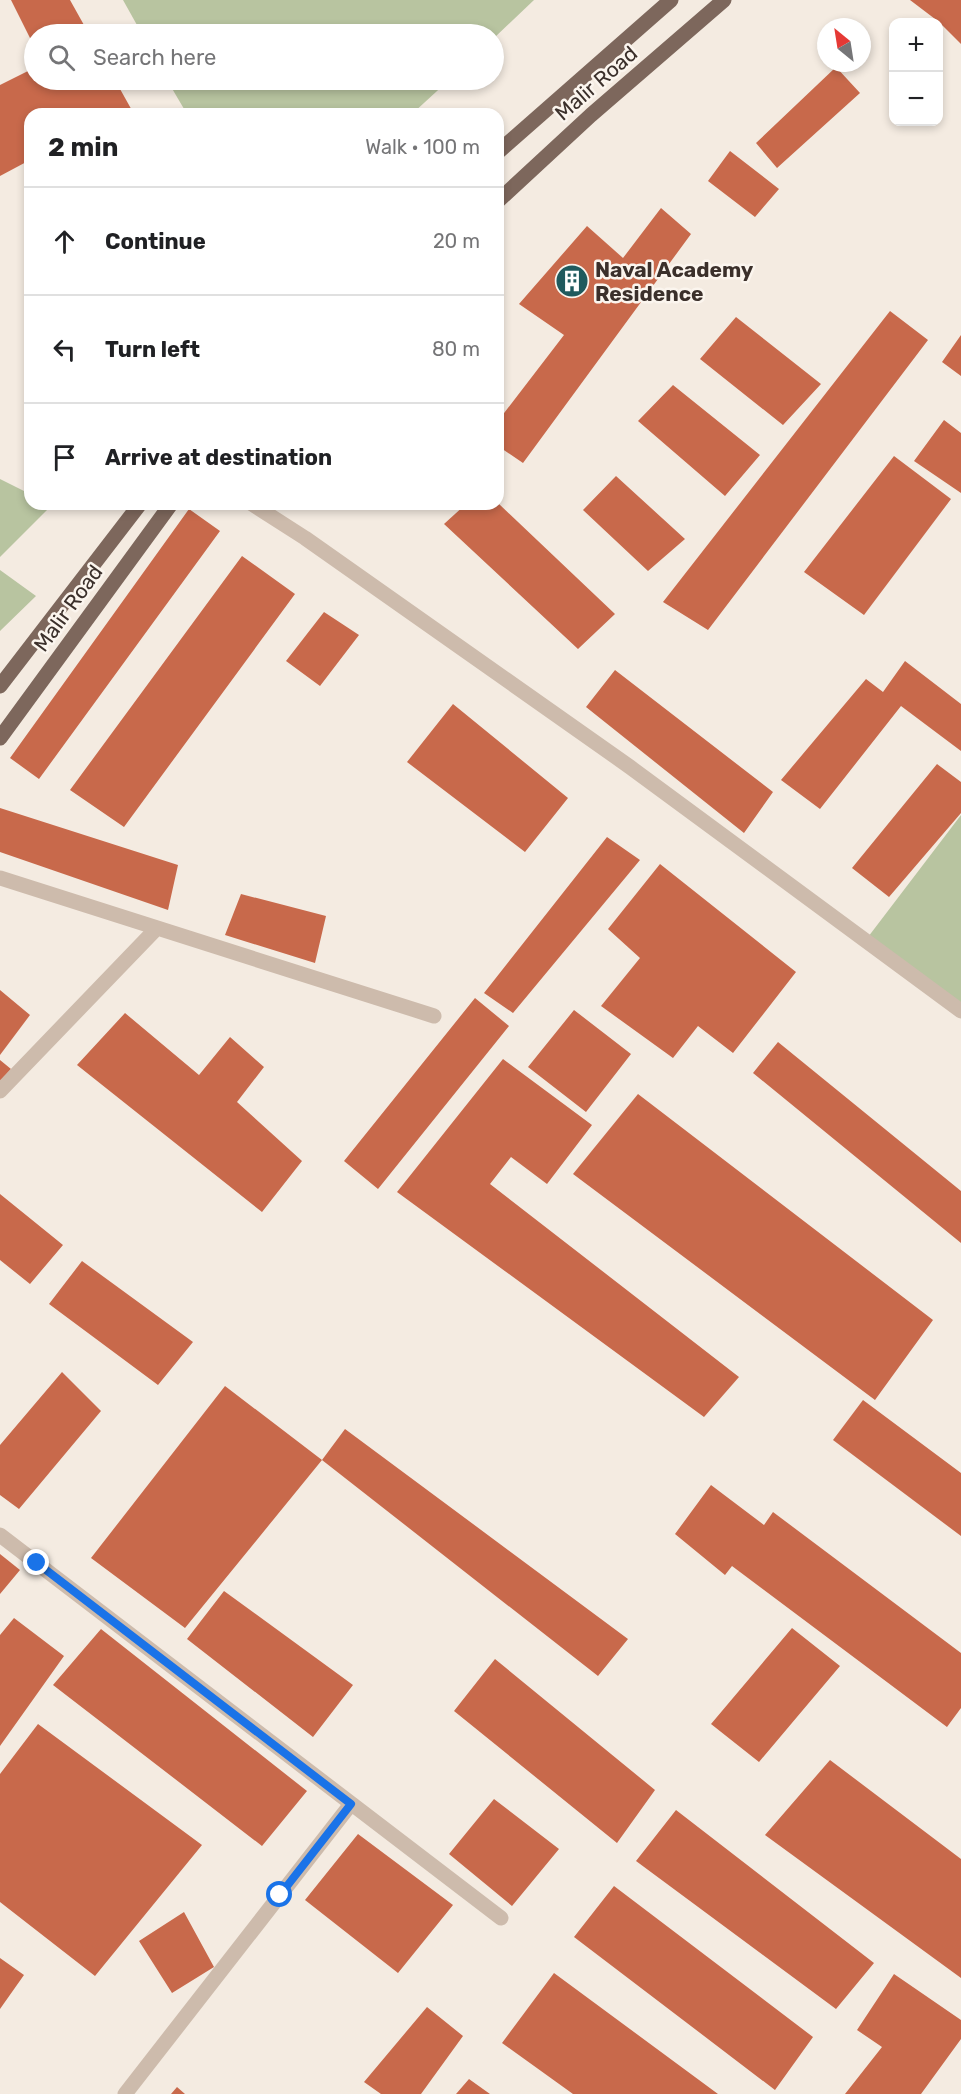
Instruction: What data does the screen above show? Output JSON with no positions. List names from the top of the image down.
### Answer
{
  "streets": {
    "main road": ["Malir Road"]
  },
  "places": {
    "building": ["Naval Academy Residence"]
  },
  "north": "top left",
  "page": {
    "map_buttons": ["+", "−"],
    "search": "Search here",
    "heading": ["2 min", "Walk · 100 m"],
    "list": [
      ["Continue", "20 m"],
      ["Turn left", "80 m"],
      "Arrive at destination"
    ]
  }
}
